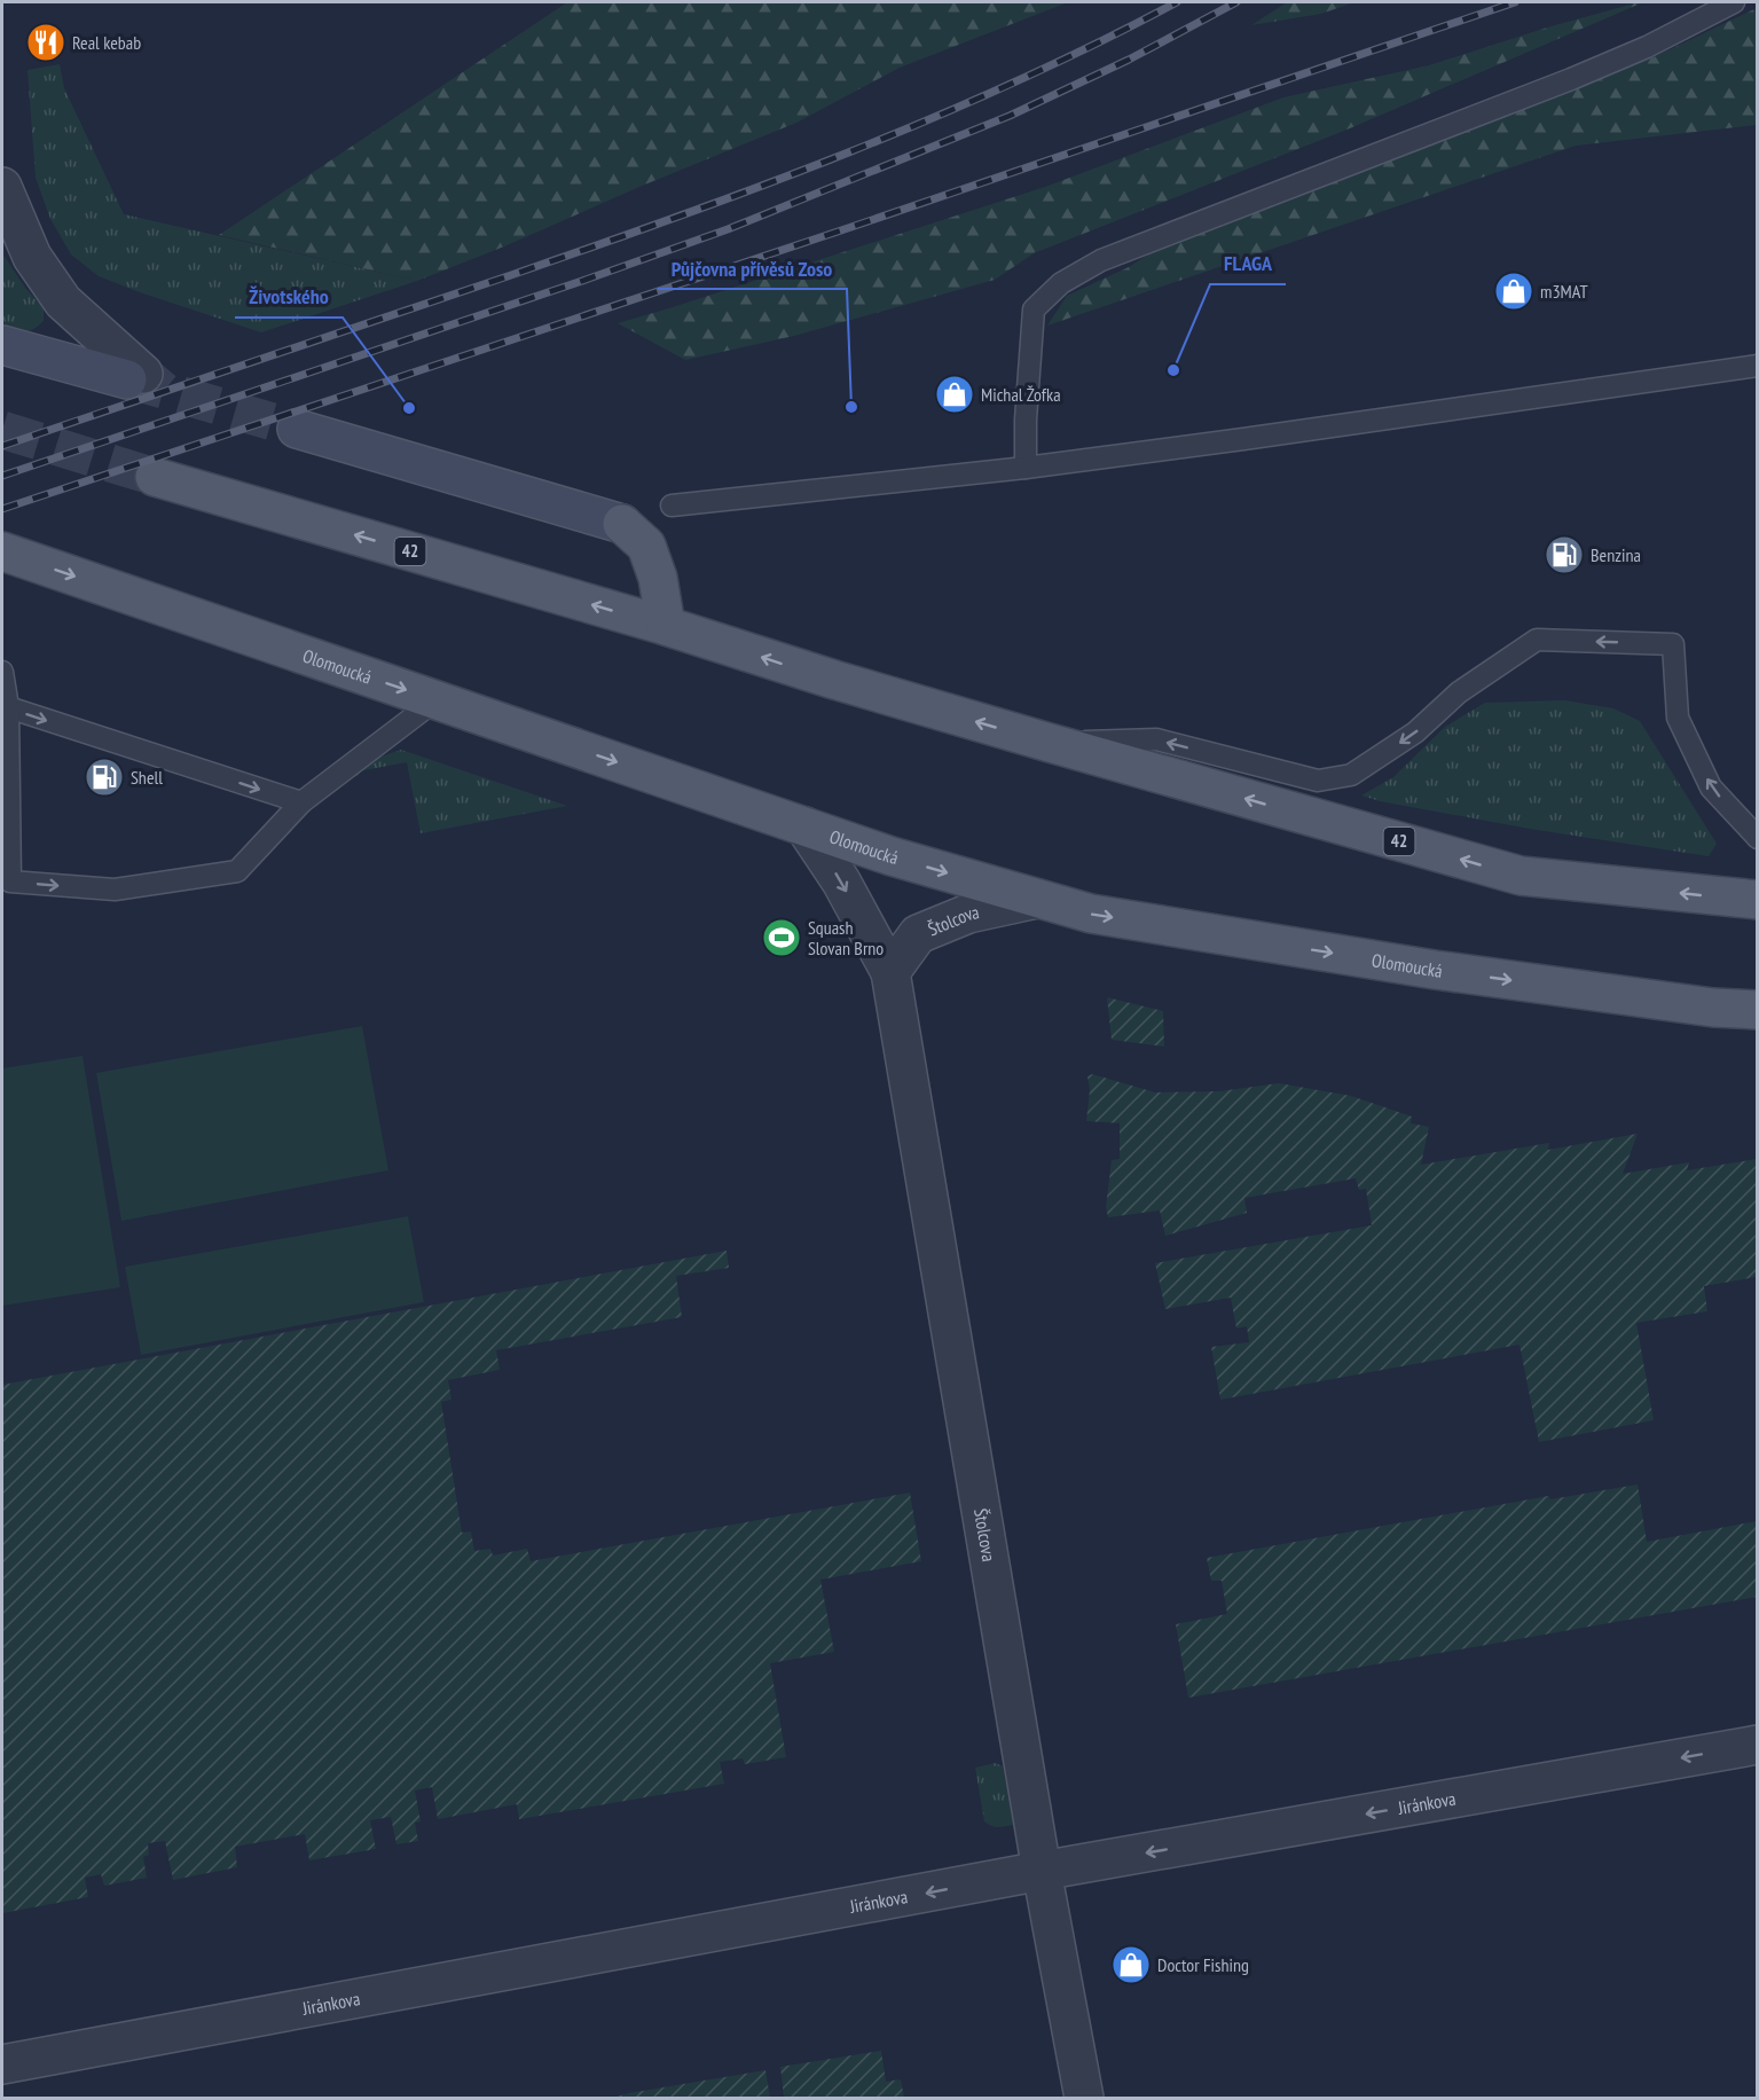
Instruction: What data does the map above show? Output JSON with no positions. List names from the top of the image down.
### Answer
{
  "streets": {
    "main road": ["42", "Olomoucká"],
    "street": ["Štolcova", "Jiránkova"]
  },
  "crossings": [
    ["Olomoucká", "Štolcova"],
    ["Štolcova", "Jiránkova"]
  ],
  "one_way": ["Jiránkova"],
  "places": {
    "restaurant": ["Real kebab"],
    "shop": ["m3MAT", "Michal Žofka", "Doctor Fishing"],
    "other": ["FLAGA", "Půjčovna přívěsů Zoso", "Životského"],
    "fuel station": ["Benzina", "Shell"],
    "sports": ["Squash Slovan Brno"]
  }
}
